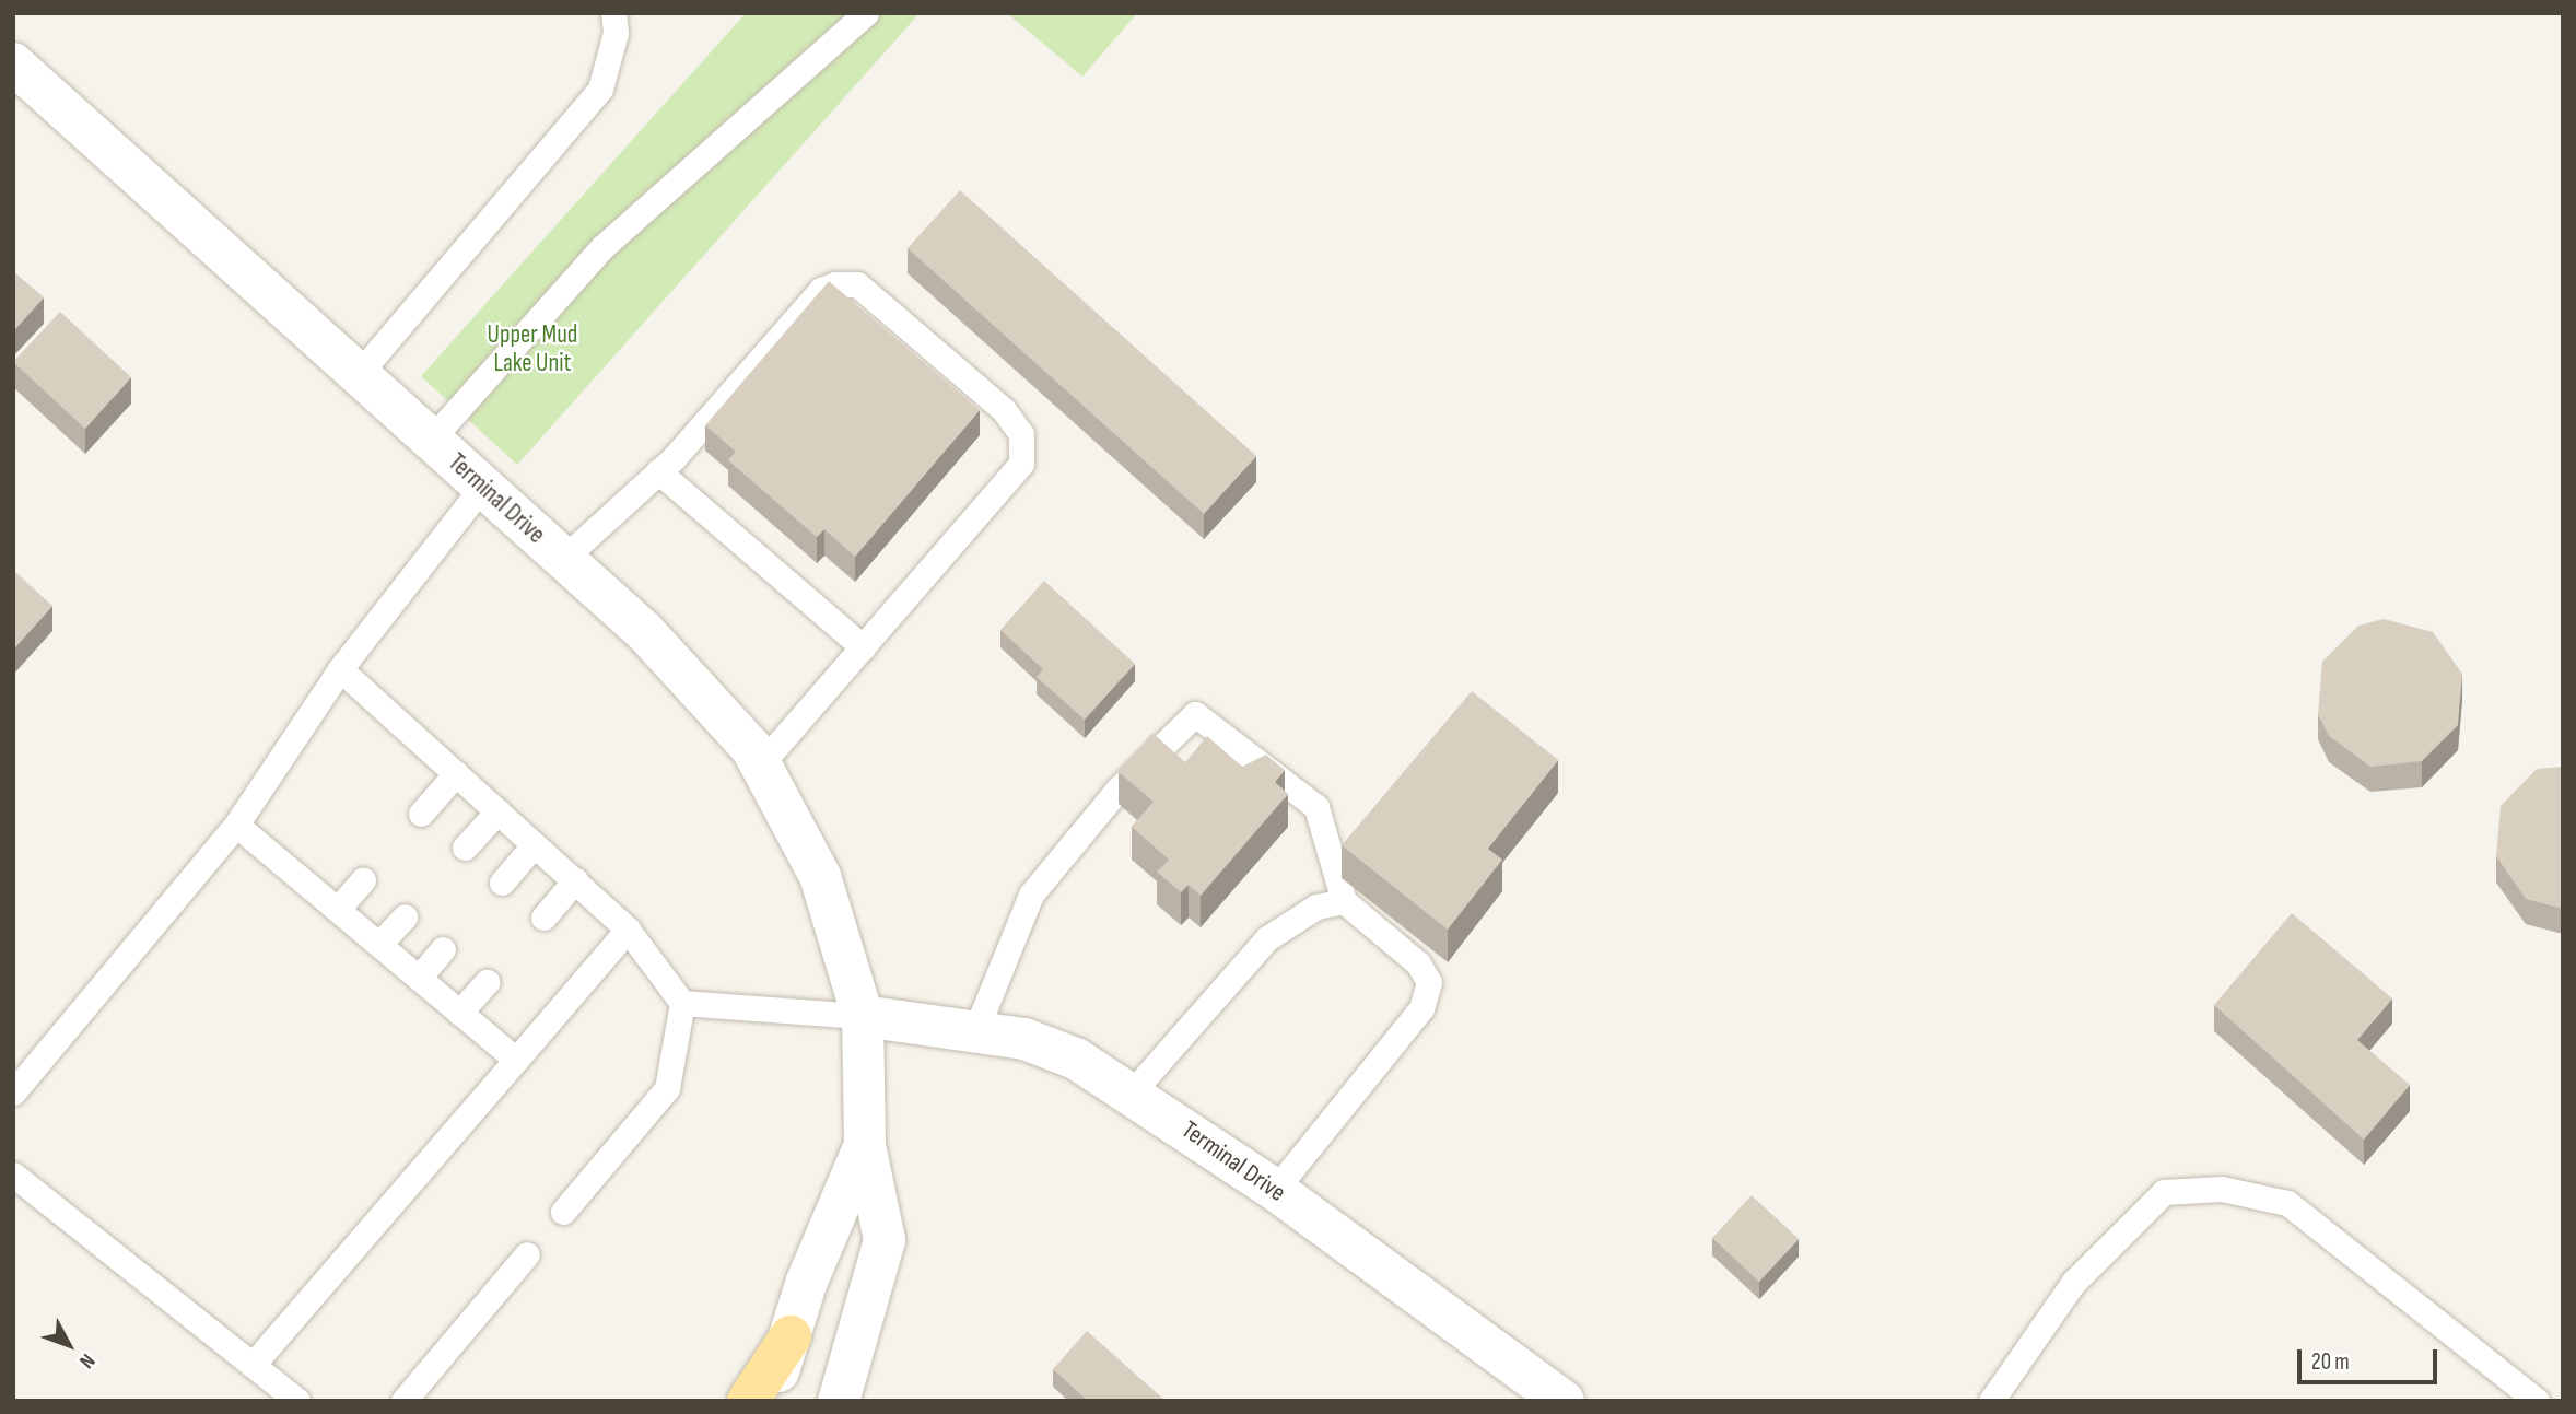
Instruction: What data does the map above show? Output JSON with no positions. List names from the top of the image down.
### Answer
{
  "streets": {
    "street": ["Terminal Drive"]
  },
  "parks": ["Upper Mud Lake Unit"],
  "scale_bar": "20 m",
  "north": "bottom right"
}
